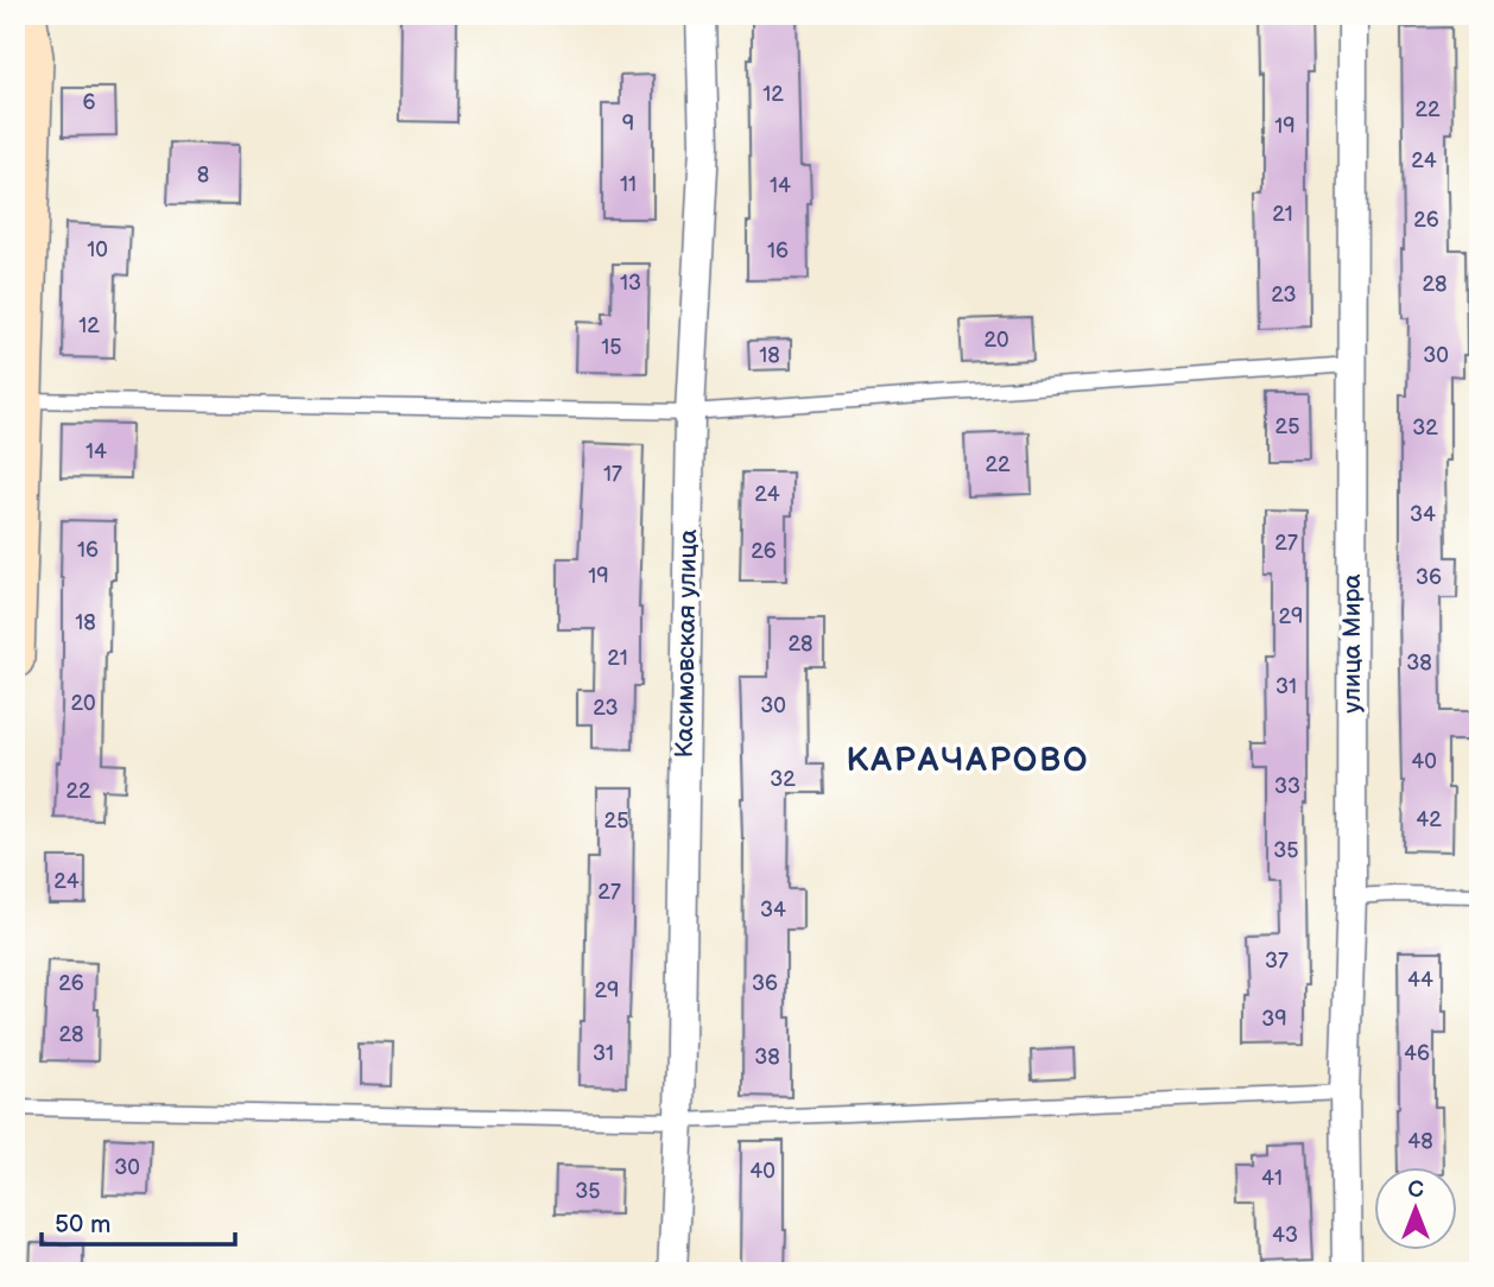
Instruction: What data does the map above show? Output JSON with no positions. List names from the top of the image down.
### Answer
{
  "streets": {
    "street": ["Касимовская улица", "улица Мира"]
  },
  "districts": ["КАРАЧАРОВО"],
  "house_numbers": [
    "12",
    "6",
    "22",
    "9",
    "19",
    "24",
    "8",
    "11",
    "14",
    "21",
    "26",
    "10",
    "16",
    "13",
    "28",
    "23",
    "12",
    "20",
    "15",
    "18",
    "30",
    "25",
    "32",
    "14",
    "22",
    "17",
    "24",
    "34",
    "27",
    "16",
    "26",
    "19",
    "36",
    "29",
    "18",
    "28",
    "21",
    "38",
    "31",
    "20",
    "30",
    "23",
    "40",
    "32",
    "33",
    "22",
    "42",
    "25",
    "35",
    "24",
    "27",
    "34",
    "37",
    "44",
    "26",
    "36",
    "29",
    "39",
    "28",
    "31",
    "46",
    "38",
    "48",
    "30",
    "40",
    "41",
    "35",
    "43"
  ],
  "scale_bar": "50 m",
  "north": "top"
}
